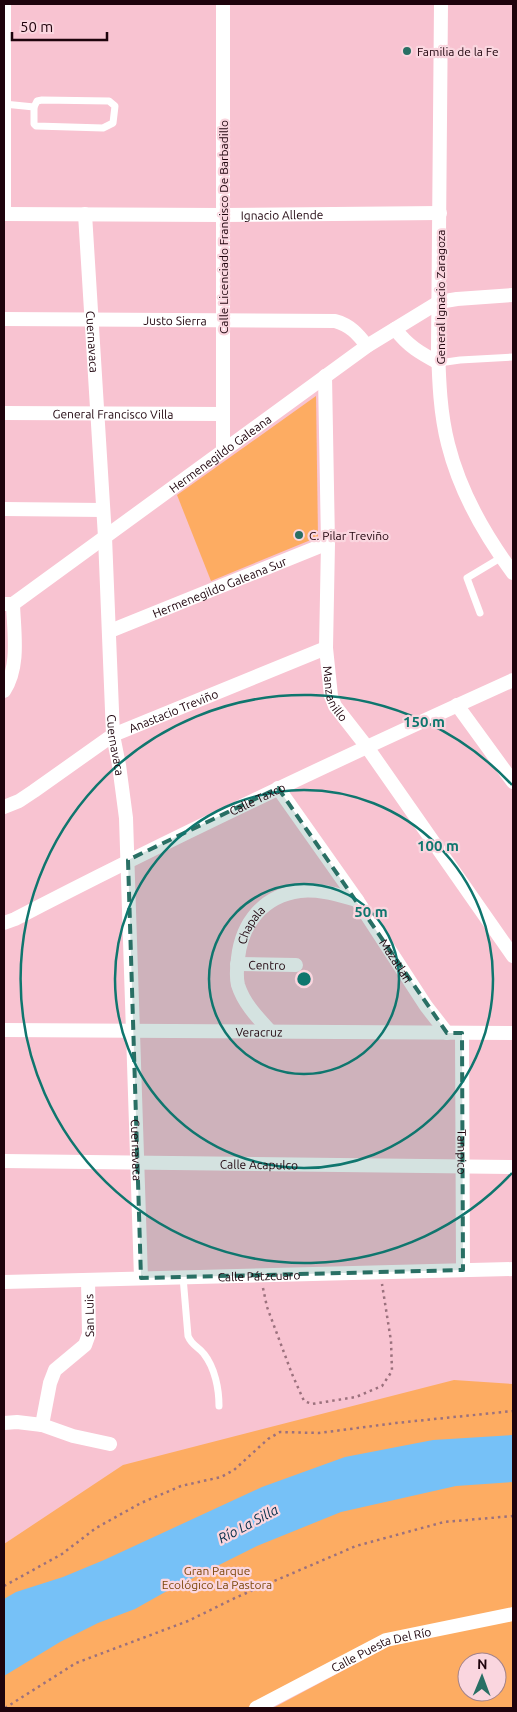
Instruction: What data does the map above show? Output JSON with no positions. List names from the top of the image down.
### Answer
{
  "streets": {
    "street": [
      "Ignacio Allende",
      "Calle Licenciado Francisco De Barbadillo",
      "General Ignacio Zaragoza",
      "Justo Sierra",
      "Cuernavaca",
      "General Francisco Villa",
      "Hermenegildo Galeana",
      "Hermenegildo Galeana Sur",
      "Manzanillo",
      "Anastacio Treviño",
      "Calle Taxco",
      "Chapala",
      "Mazatlan",
      "Centro",
      "Veracruz",
      "Tampico",
      "Calle Acapulco",
      "Calle Pátzcuaro",
      "San Luis",
      "Calle Puesta Del Río"
    ]
  },
  "crossings": [
    ["Ignacio Allende", "Calle Licenciado Francisco De Barbadillo"],
    ["Ignacio Allende", "General Ignacio Zaragoza"],
    ["Ignacio Allende", "Cuernavaca"],
    ["Calle Licenciado Francisco De Barbadillo", "Justo Sierra"],
    ["Calle Licenciado Francisco De Barbadillo", "General Francisco Villa"],
    ["Calle Licenciado Francisco De Barbadillo", "Hermenegildo Galeana"],
    ["General Ignacio Zaragoza", "Hermenegildo Galeana"],
    ["Justo Sierra", "Cuernavaca"],
    ["Justo Sierra", "Hermenegildo Galeana"],
    ["Cuernavaca", "General Francisco Villa"],
    ["Cuernavaca", "Hermenegildo Galeana"],
    ["Cuernavaca", "Hermenegildo Galeana Sur"],
    ["Cuernavaca", "Anastacio Treviño"],
    ["Cuernavaca", "Calle Taxco"],
    ["Cuernavaca", "Veracruz"],
    ["Cuernavaca", "Calle Acapulco"],
    ["Cuernavaca", "Calle Pátzcuaro"],
    ["Hermenegildo Galeana", "Manzanillo"],
    ["Hermenegildo Galeana Sur", "Manzanillo"],
    ["Manzanillo", "Anastacio Treviño"],
    ["Manzanillo", "Calle Taxco"],
    ["Calle Taxco", "Mazatlan"],
    ["Chapala", "Mazatlan"],
    ["Chapala", "Centro"],
    ["Chapala", "Veracruz"],
    ["Mazatlan", "Veracruz"],
    ["Veracruz", "Tampico"],
    ["Tampico", "Calle Acapulco"],
    ["Tampico", "Calle Pátzcuaro"],
    ["Calle Pátzcuaro", "San Luis"]
  ],
  "water": ["Río La Silla"],
  "parks": ["Gran Parque Ecológico La Pastora"],
  "places": ["Familia de la Fe", "C. Pilar Treviño"],
  "scale_bar": "50 m",
  "north": "top",
  "rings": ["150 m", "100 m", "50 m"]
}
